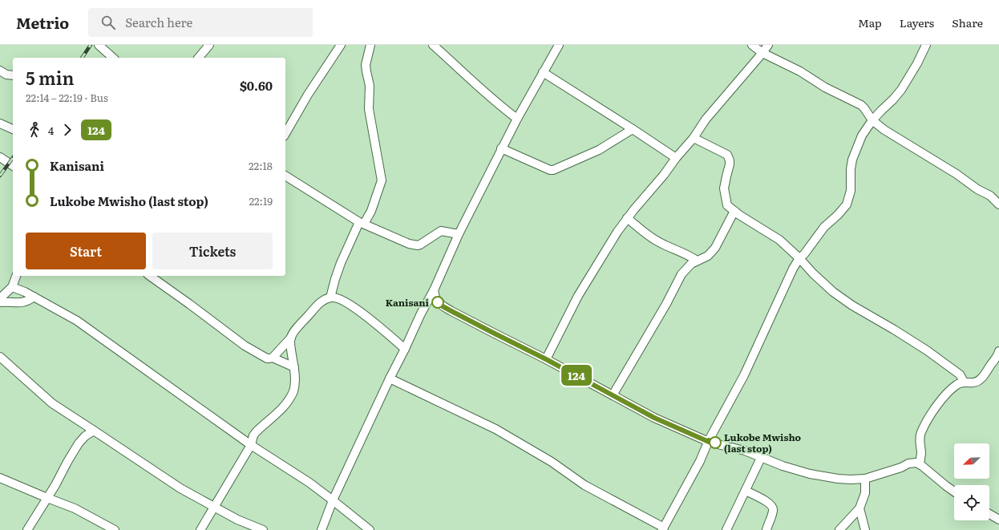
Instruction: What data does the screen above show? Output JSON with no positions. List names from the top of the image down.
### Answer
{
  "places": ["Kanisani", "Lukobe Mwisho (last stop)"],
  "lines": ["bus line 124"],
  "north": "bottom left",
  "page": {
    "header": "Metrio",
    "search": "Search here",
    "nav": ["Map", "Layers", "Share"],
    "on_map": "124",
    "heading": ["5 min", "22:14 – 22:19 · Bus", "$0.60"],
    "legs": ["4", "124"],
    "list": [
      {
        "name": "Kanisani",
        "value": "22:18"
      },
      {
        "name": "Lukobe Mwisho (last stop)",
        "value": "22:19"
      }
    ],
    "buttons": ["Start", "Tickets"]
  }
}
